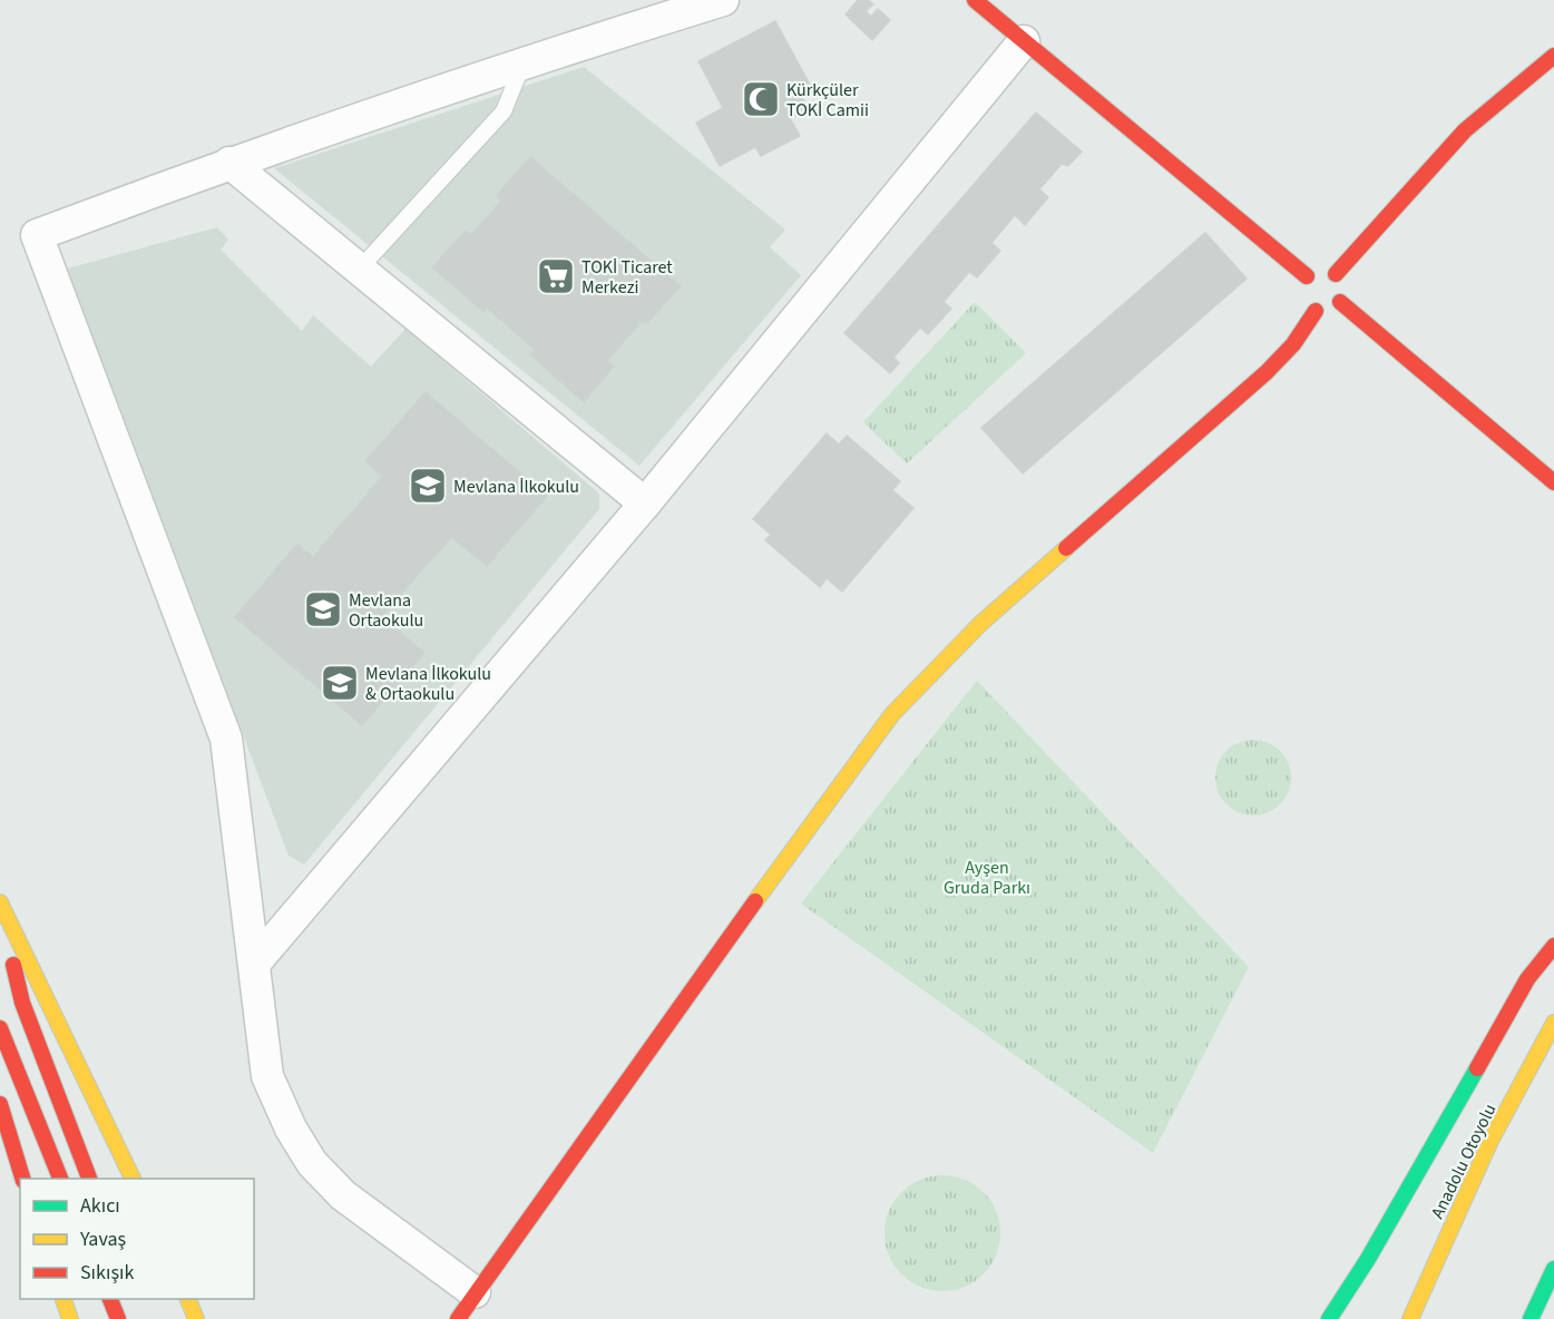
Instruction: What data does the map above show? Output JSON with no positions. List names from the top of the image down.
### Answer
{
  "streets": {
    "main road": ["Anadolu Otoyolu"]
  },
  "parks": ["Ayşen Gruda Parkı"],
  "places": {
    "mosque": ["Kürkçüler TOKİ Camii"],
    "supermarket": ["TOKİ Ticaret Merkezi"],
    "school or university": ["Mevlana İlkokulu", "Mevlana Ortaokulu", "Mevlana İlkokulu & Ortaokulu"]
  },
  "legend": ["Akıcı", "Yavaş", "Sıkışık"]
}
